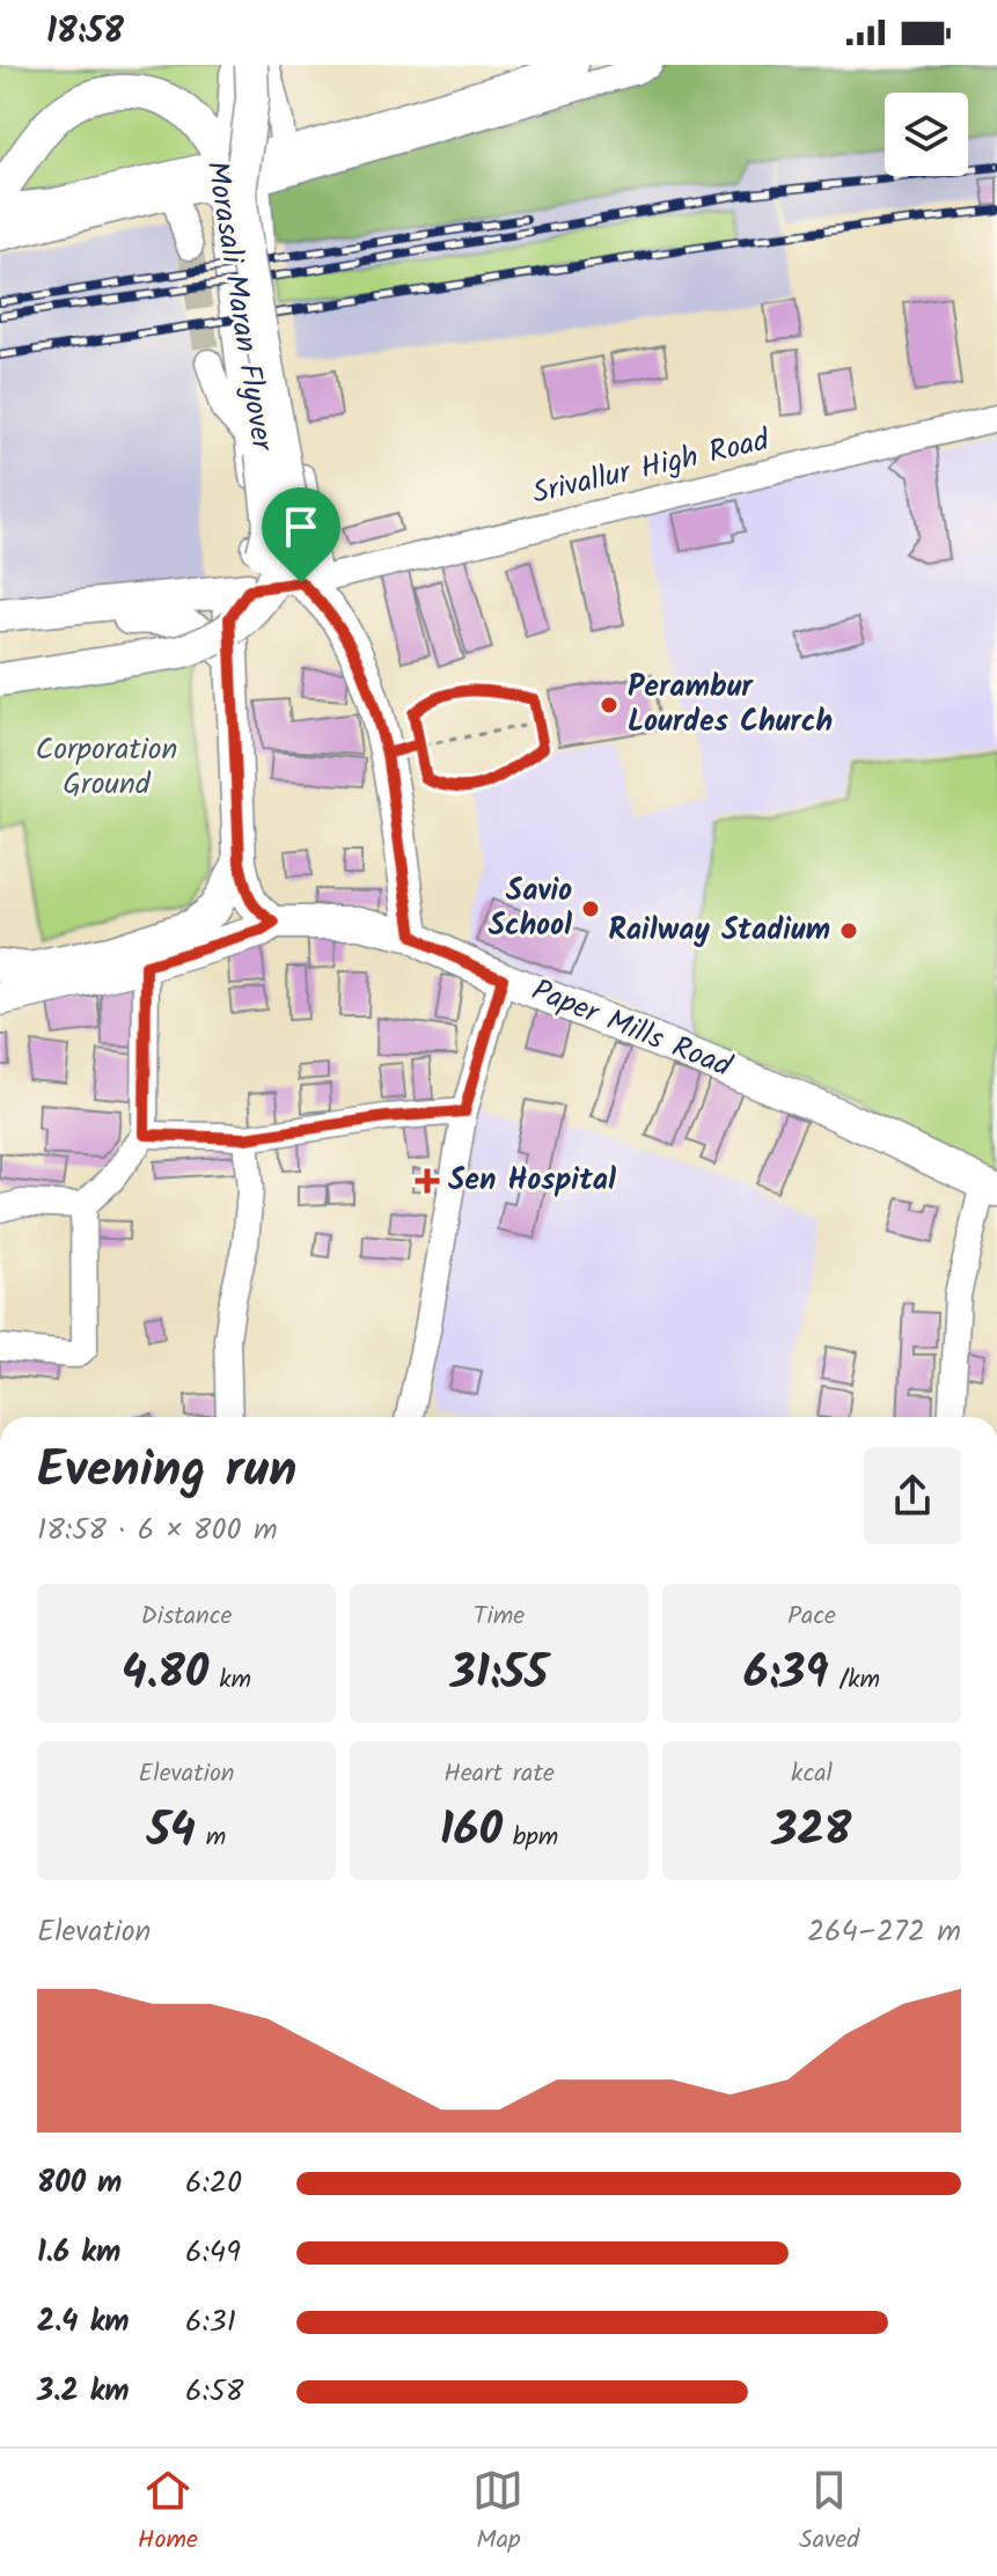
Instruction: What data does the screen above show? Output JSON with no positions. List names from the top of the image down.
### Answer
{
  "streets": {
    "main road": ["Morasali Maran Flyover", "Paper Mills Road"],
    "street": ["Srivallur High Road"]
  },
  "parks": ["Corporation Ground"],
  "places": {
    "other": ["Perambur Lourdes Church", "Savio School", "Railway Stadium"],
    "health": ["Sen Hospital"]
  },
  "page": {
    "status": "18:58",
    "heading": ["Evening run", "18:58 · 6 × 800 m"],
    "stats": [
      ["Distance", "4.80 km"],
      ["Time", "31:55"],
      ["Pace", "6:39 /km"],
      ["Elevation", "54 m"],
      ["Heart rate", "160 bpm"],
      ["kcal", "328"]
    ],
    "chart": ["Elevation", "264–272 m"],
    "list": [
      {
        "name": "800 m",
        "note": "6:20"
      },
      {
        "name": "1.6 km",
        "note": "6:49"
      },
      {
        "name": "2.4 km",
        "note": "6:31"
      },
      {
        "name": "3.2 km",
        "note": "6:58"
      }
    ],
    "tabs": ["Home", "Map", "Saved"]
  }
}
